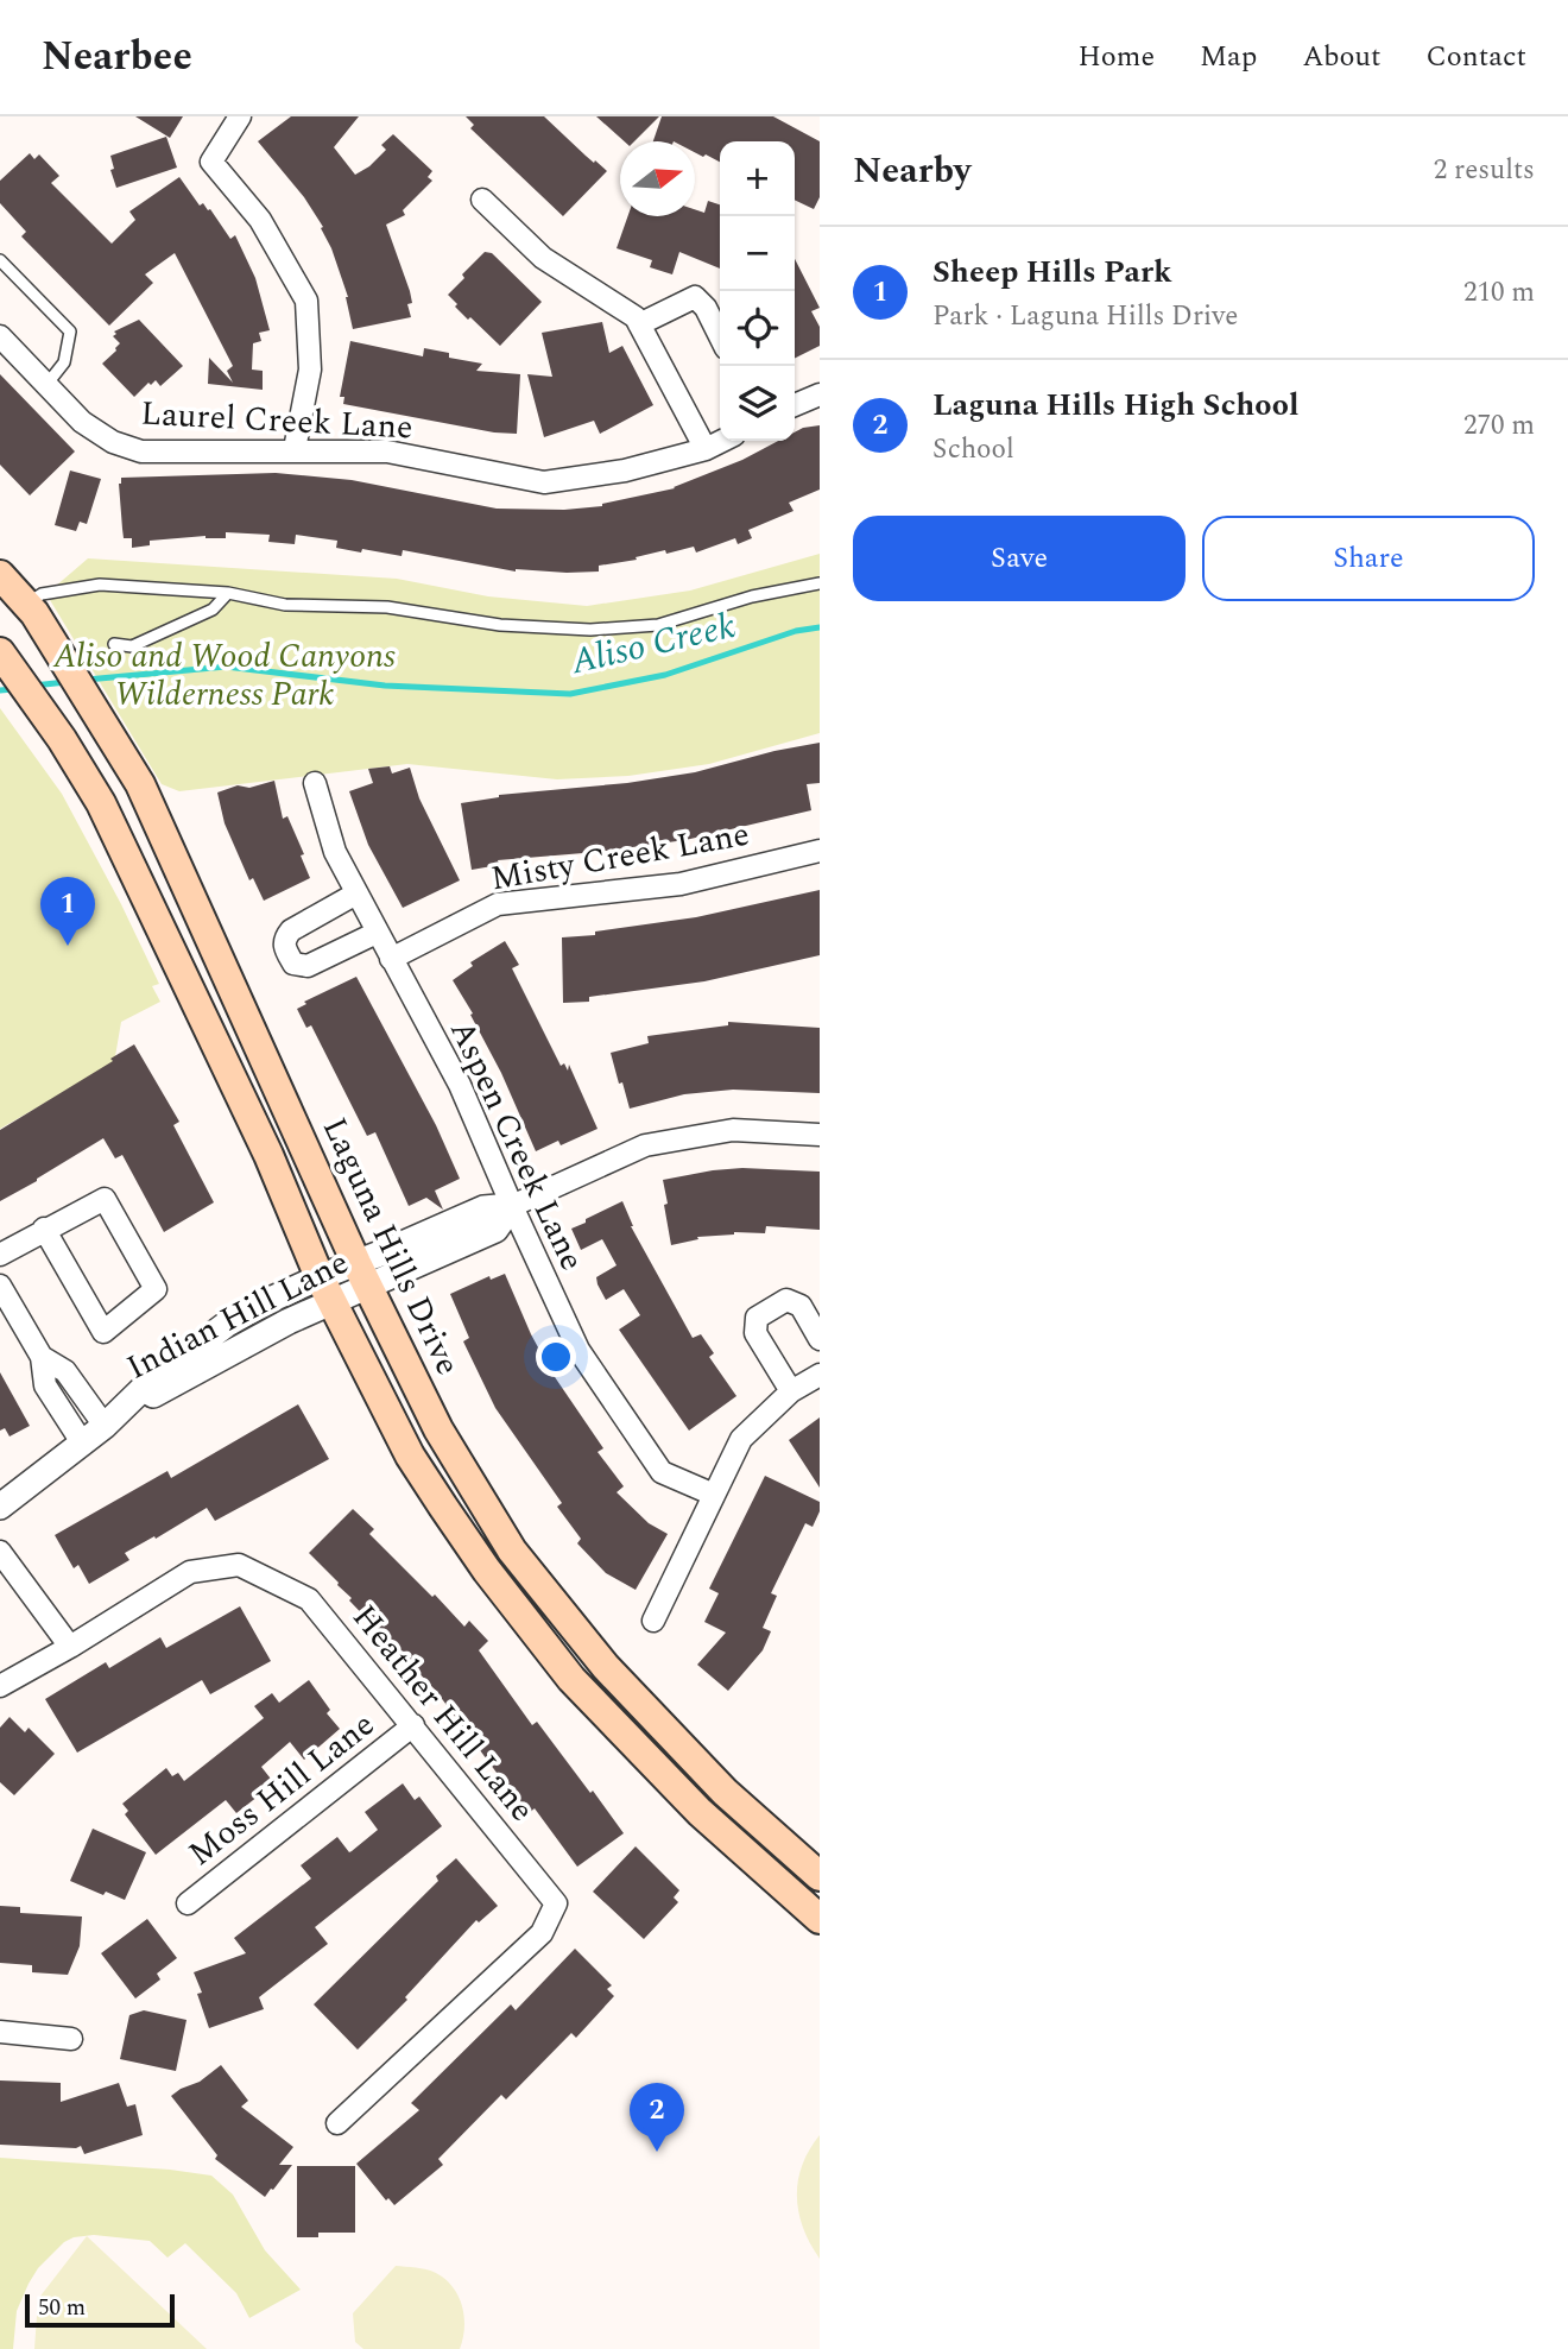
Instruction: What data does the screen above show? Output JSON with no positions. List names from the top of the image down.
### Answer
{
  "streets": {
    "main road": ["Laguna Hills Drive"],
    "street": [
      "Laurel Creek Lane",
      "Misty Creek Lane",
      "Aspen Creek Lane",
      "Indian Hill Lane",
      "Heather Hill Lane",
      "Moss Hill Lane"
    ]
  },
  "crossings": [
    ["Misty Creek Lane", "Aspen Creek Lane"],
    ["Aspen Creek Lane", "Indian Hill Lane"],
    ["Laguna Hills Drive", "Indian Hill Lane"],
    ["Heather Hill Lane", "Moss Hill Lane"]
  ],
  "water": ["Aliso Creek"],
  "parks": ["Aliso and Wood Canyons Wilderness Park"],
  "scale_bar": "50 m",
  "north": "right",
  "page": {
    "header": "Nearbee",
    "nav": [
      "Home",
      "Map",
      "About",
      "Contact"
    ],
    "heading": ["Nearby", "2 results"],
    "map_buttons": ["+", "−"],
    "list": [
      {
        "mark": "1",
        "name": "Sheep Hills Park",
        "note": "Park · Laguna Hills Drive",
        "value": "210 m"
      },
      {
        "mark": "2",
        "name": "Laguna Hills High School",
        "note": "School",
        "value": "270 m"
      }
    ],
    "buttons": ["Save", "Share"],
    "pins": ["1", "2"],
    "scale": "50 m"
  }
}
